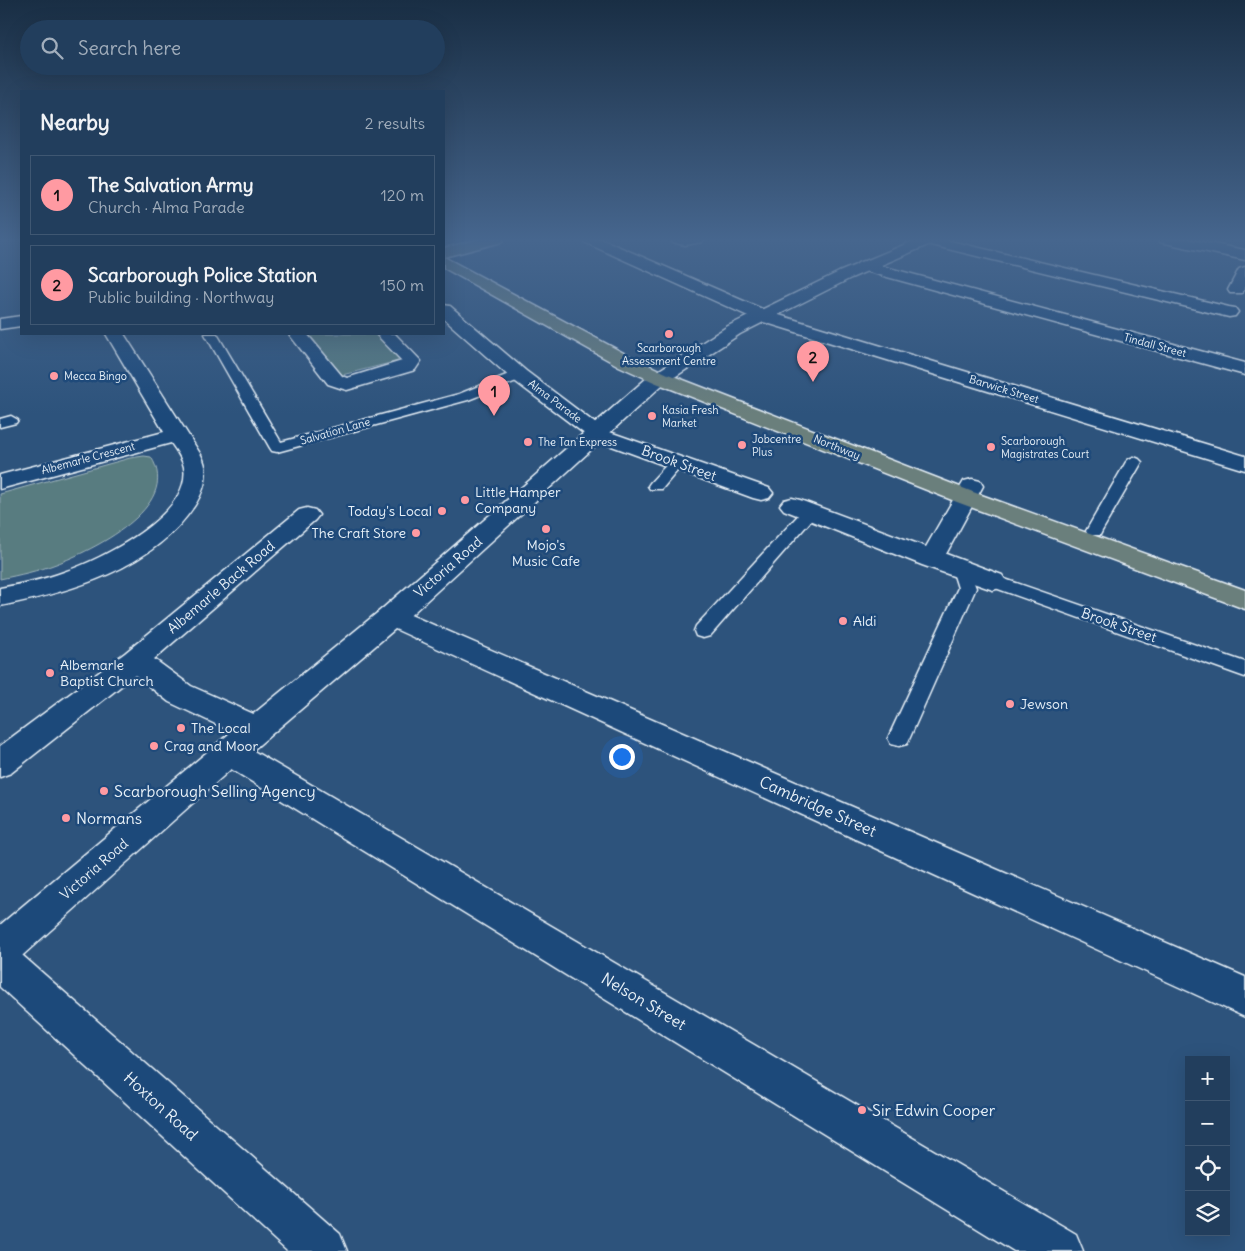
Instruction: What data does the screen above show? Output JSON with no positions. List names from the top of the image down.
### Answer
{
  "streets": {
    "main road": ["Northway"],
    "street": [
      "Tindall Street",
      "Barwick Street",
      "Alma Parade",
      "Albemarle Crescent",
      "Brook Street",
      "Victoria Road",
      "Albemarle Back Road",
      "Cambridge Street",
      "Nelson Street",
      "Hoxton Road"
    ],
    "lane": ["Salvation Lane"]
  },
  "crossings": [
    ["Barwick Street", "Victoria Road"],
    ["Alma Parade", "Salvation Lane"],
    ["Alma Parade", "Brook Street"],
    ["Alma Parade", "Victoria Road"],
    ["Northway", "Victoria Road"],
    ["Brook Street", "Victoria Road"],
    ["Victoria Road", "Cambridge Street"],
    ["Victoria Road", "Nelson Street"]
  ],
  "places": [
    "Scarborough Assessment Centre",
    "Mecca Bingo",
    "Kasia Fresh Market",
    "The Tan Express",
    "Jobcentre Plus",
    "Scarborough Magistrates Court",
    "Little Hamper Company",
    "Today's Local",
    "Mojo's Music Cafe",
    "The Craft Store",
    "Aldi",
    "Albemarle Baptist Church",
    "Jewson",
    "The Local",
    "Crag and Moor",
    "Scarborough Selling Agency",
    "Normans",
    "Sir Edwin Cooper"
  ],
  "page": {
    "search": "Search here",
    "heading": ["Nearby", "2 results"],
    "list": [
      {
        "mark": "1",
        "name": "The Salvation Army",
        "note": "Church · Alma Parade",
        "value": "120 m"
      },
      {
        "mark": "2",
        "name": "Scarborough Police Station",
        "note": "Public building · Northway",
        "value": "150 m"
      }
    ],
    "pins": ["2", "1"],
    "map_buttons": ["+", "−"]
  }
}
